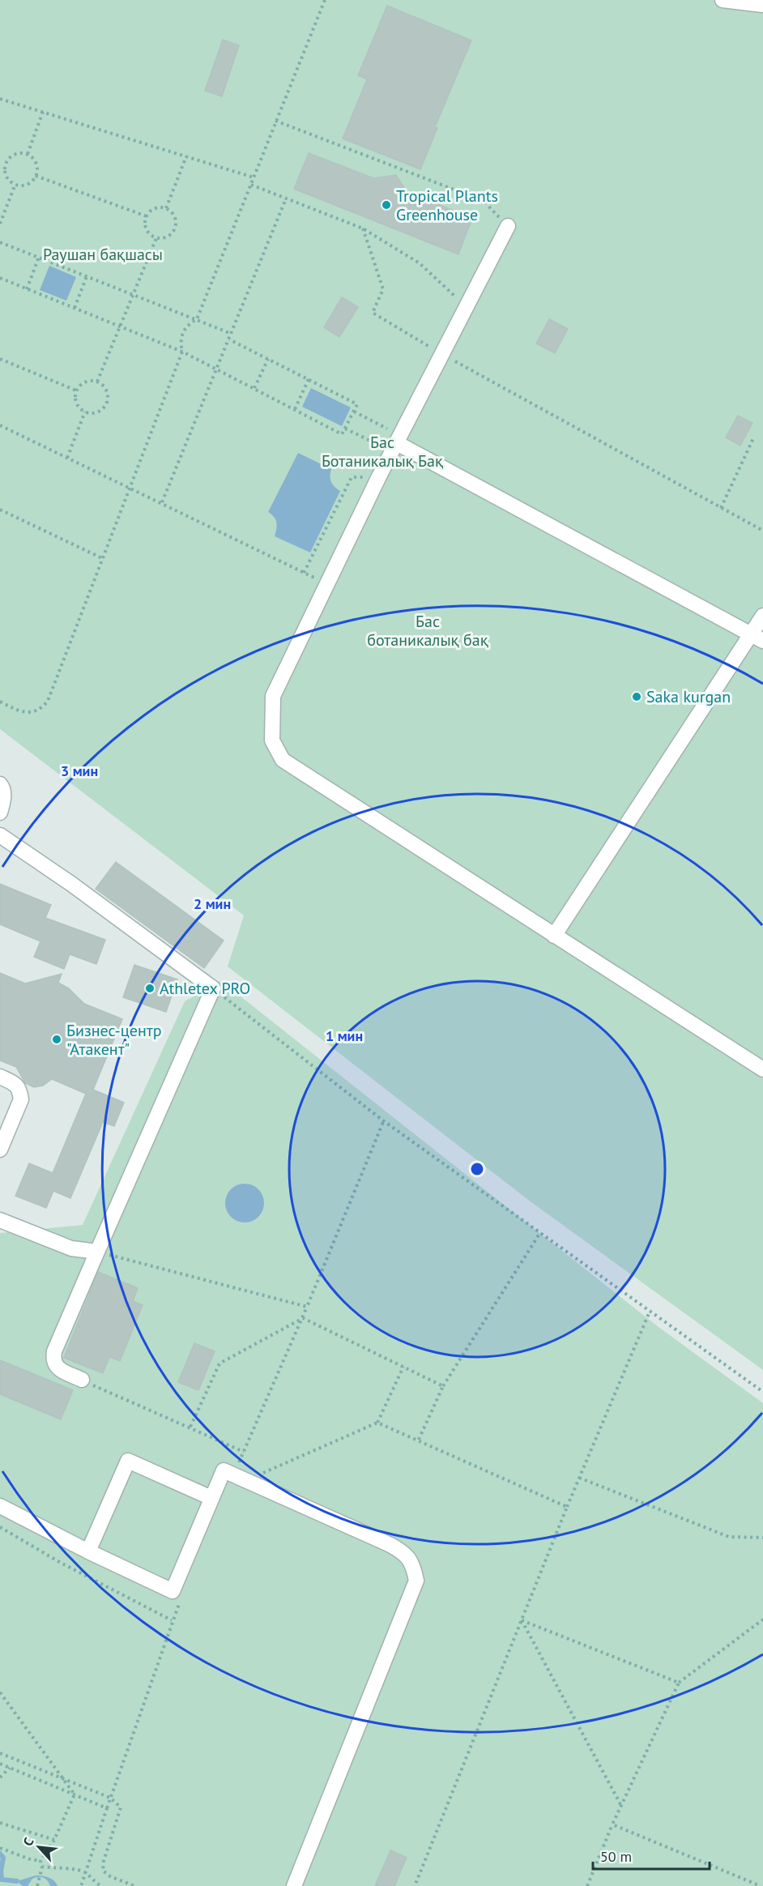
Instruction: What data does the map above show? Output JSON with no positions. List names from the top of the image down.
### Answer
{
  "parks": ["Раушан бақшасы", "Бас Ботаникалық Бақ", "Бас ботаникалық бақ"],
  "places": [
    "Tropical Plants Greenhouse",
    "Saka kurgan",
    "Athletex PRO",
    "Бизнес-центр \"Атакент\""
  ],
  "scale_bar": "50 m",
  "north": "top left",
  "rings": ["3 мин", "2 мин", "1 мин"]
}
